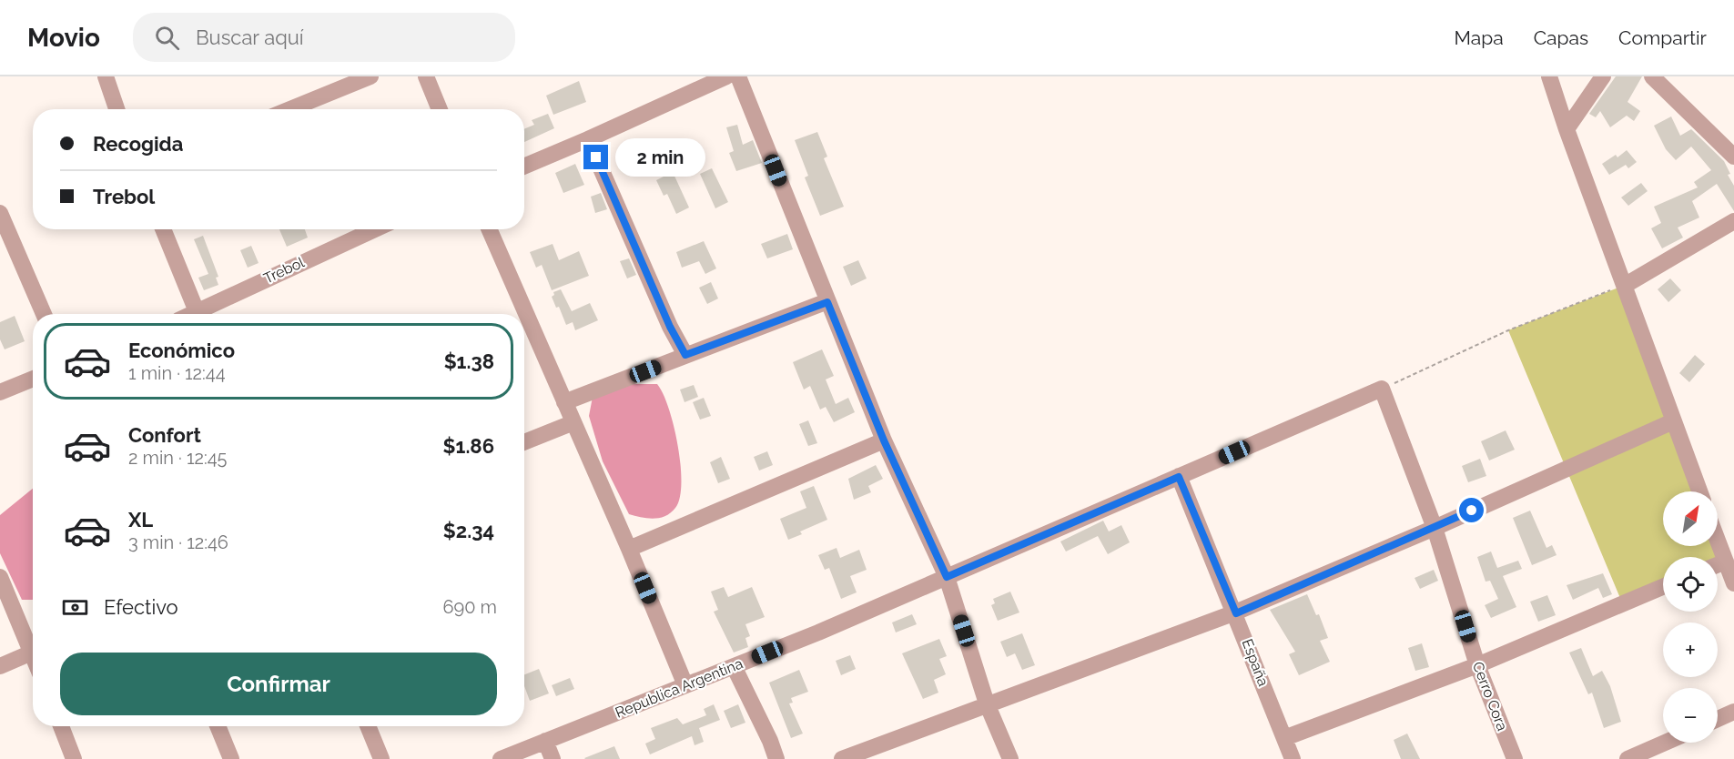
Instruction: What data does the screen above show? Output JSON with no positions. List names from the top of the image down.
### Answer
{
  "streets": {
    "street": [
      "Trebol",
      "España",
      "Republica Argentina",
      "Cerro Cora"
    ]
  },
  "crossings": [
    ["España", "Republica Argentina"],
    ["Republica Argentina", "Cerro Cora"]
  ],
  "north": "top right",
  "page": {
    "header": "Movio",
    "search": "Buscar aquí",
    "nav": ["Mapa", "Capas", "Compartir"],
    "banner": ["Recogida", "Trebol"],
    "bubble": "2 min",
    "list": [
      {
        "name": "Económico",
        "note": "1 min · 12:44",
        "value": "$1.38"
      },
      {
        "name": "Confort",
        "note": "2 min · 12:45",
        "value": "$1.86"
      },
      {
        "name": "XL",
        "note": "3 min · 12:46",
        "value": "$2.34"
      }
    ],
    "map_buttons": ["+", "−"],
    "pay": ["Efectivo", "690 m"],
    "buttons": "Confirmar"
  }
}
